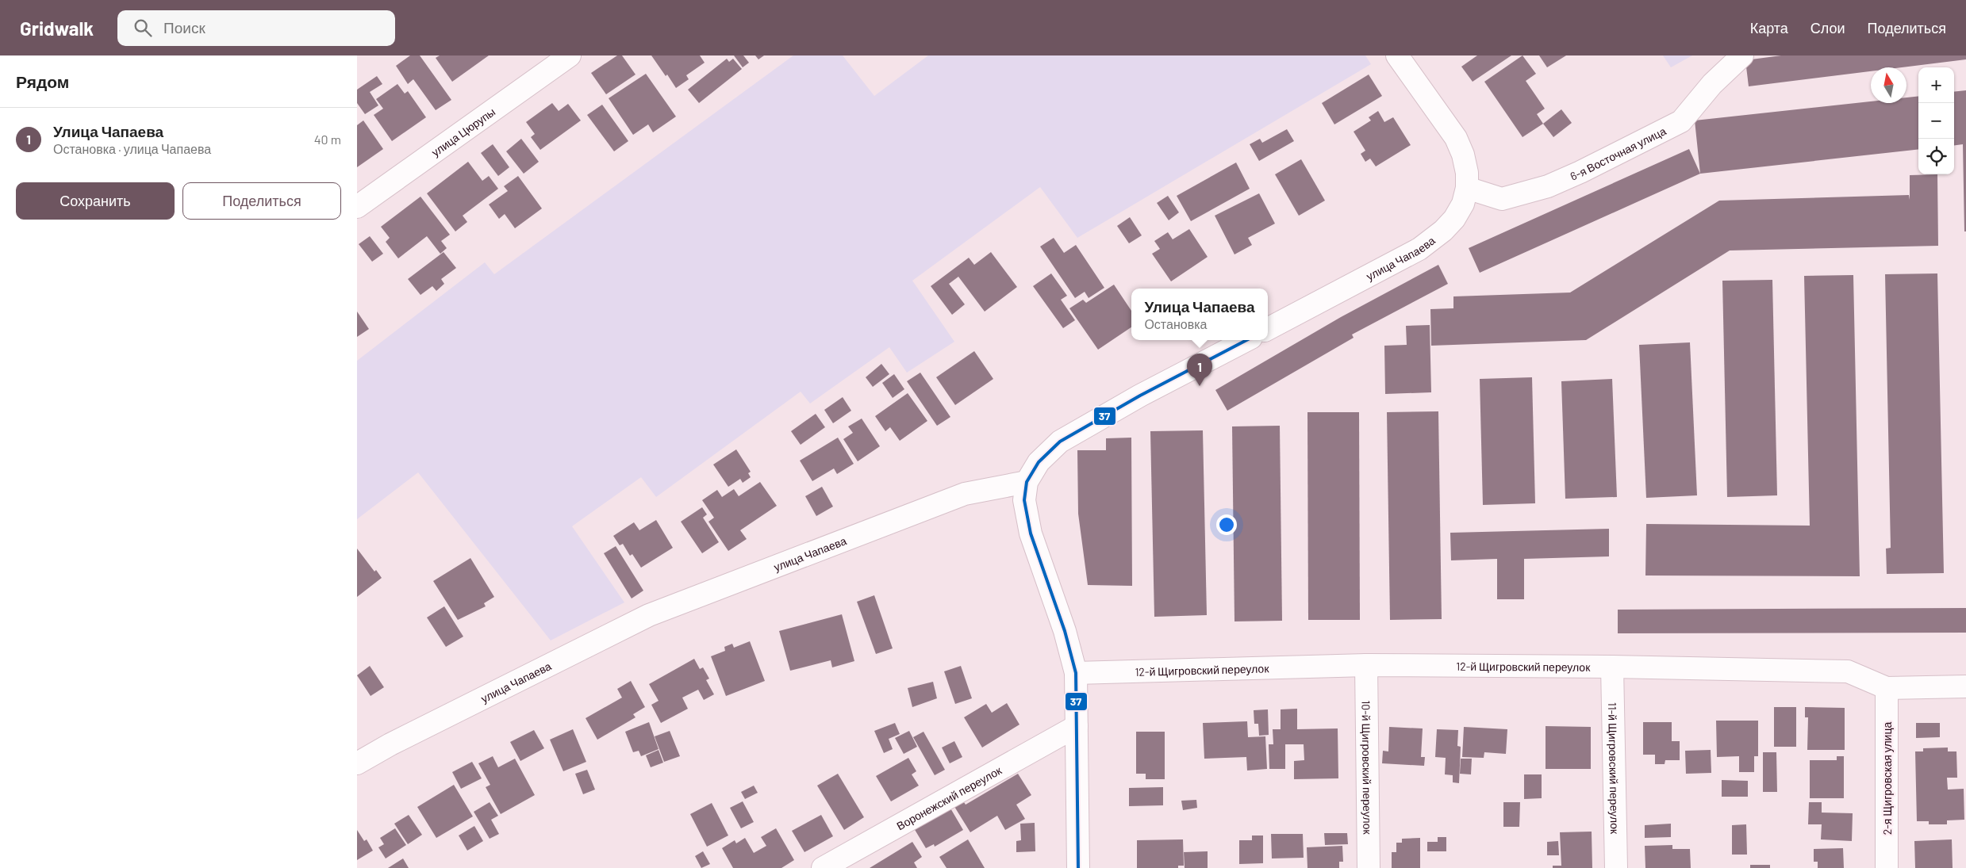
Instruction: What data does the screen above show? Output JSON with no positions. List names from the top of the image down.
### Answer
{
  "streets": {
    "street": [
      "улица Цюрупы",
      "6-я Восточная улица",
      "улица Чапаева",
      "12-й Щигровский переулок",
      "10-й Щигровский переулок",
      "11-й Щигровский переулок",
      "2-я Щигровская улица",
      "Воронежский переулок"
    ]
  },
  "crossings": [
    ["6-я Восточная улица", "улица Чапаева"],
    ["12-й Щигровский переулок", "10-й Щигровский переулок"],
    ["12-й Щигровский переулок", "11-й Щигровский переулок"],
    ["12-й Щигровский переулок", "2-я Щигровская улица"]
  ],
  "lines": ["transit line 37"],
  "north": "top",
  "page": {
    "header": "Gridwalk",
    "search": "Поиск",
    "nav": ["Карта", "Слои", "Поделиться"],
    "heading": "Рядом",
    "map_buttons": ["+", "−"],
    "list": [
      {
        "mark": "1",
        "name": "Улица Чапаева",
        "note": "Остановка · улица Чапаева",
        "value": "40 m"
      }
    ],
    "buttons": ["Сохранить", "Поделиться"],
    "popup": ["Улица Чапаева", "Остановка"],
    "pins": "1"
  }
}
